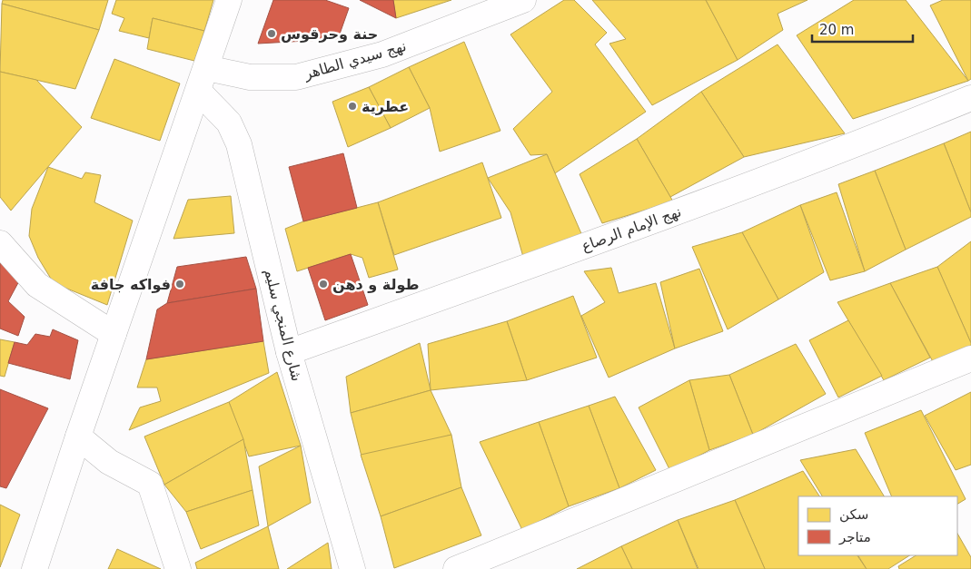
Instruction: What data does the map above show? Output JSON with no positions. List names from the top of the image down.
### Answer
{
  "streets": {
    "street": ["نهج سيدي الطاهر", "نهج الإمام الرصاع", "شارع المنجي سليم"]
  },
  "crossings": [
    ["نهج الإمام الرصاع", "شارع المنجي سليم"]
  ],
  "places": [
    "حنة وحرقوس",
    "عطرية",
    "فواكه جافة",
    "طولة و دهن"
  ],
  "legend": ["سكن", "متاجر"],
  "scale_bar": "20 m"
}
